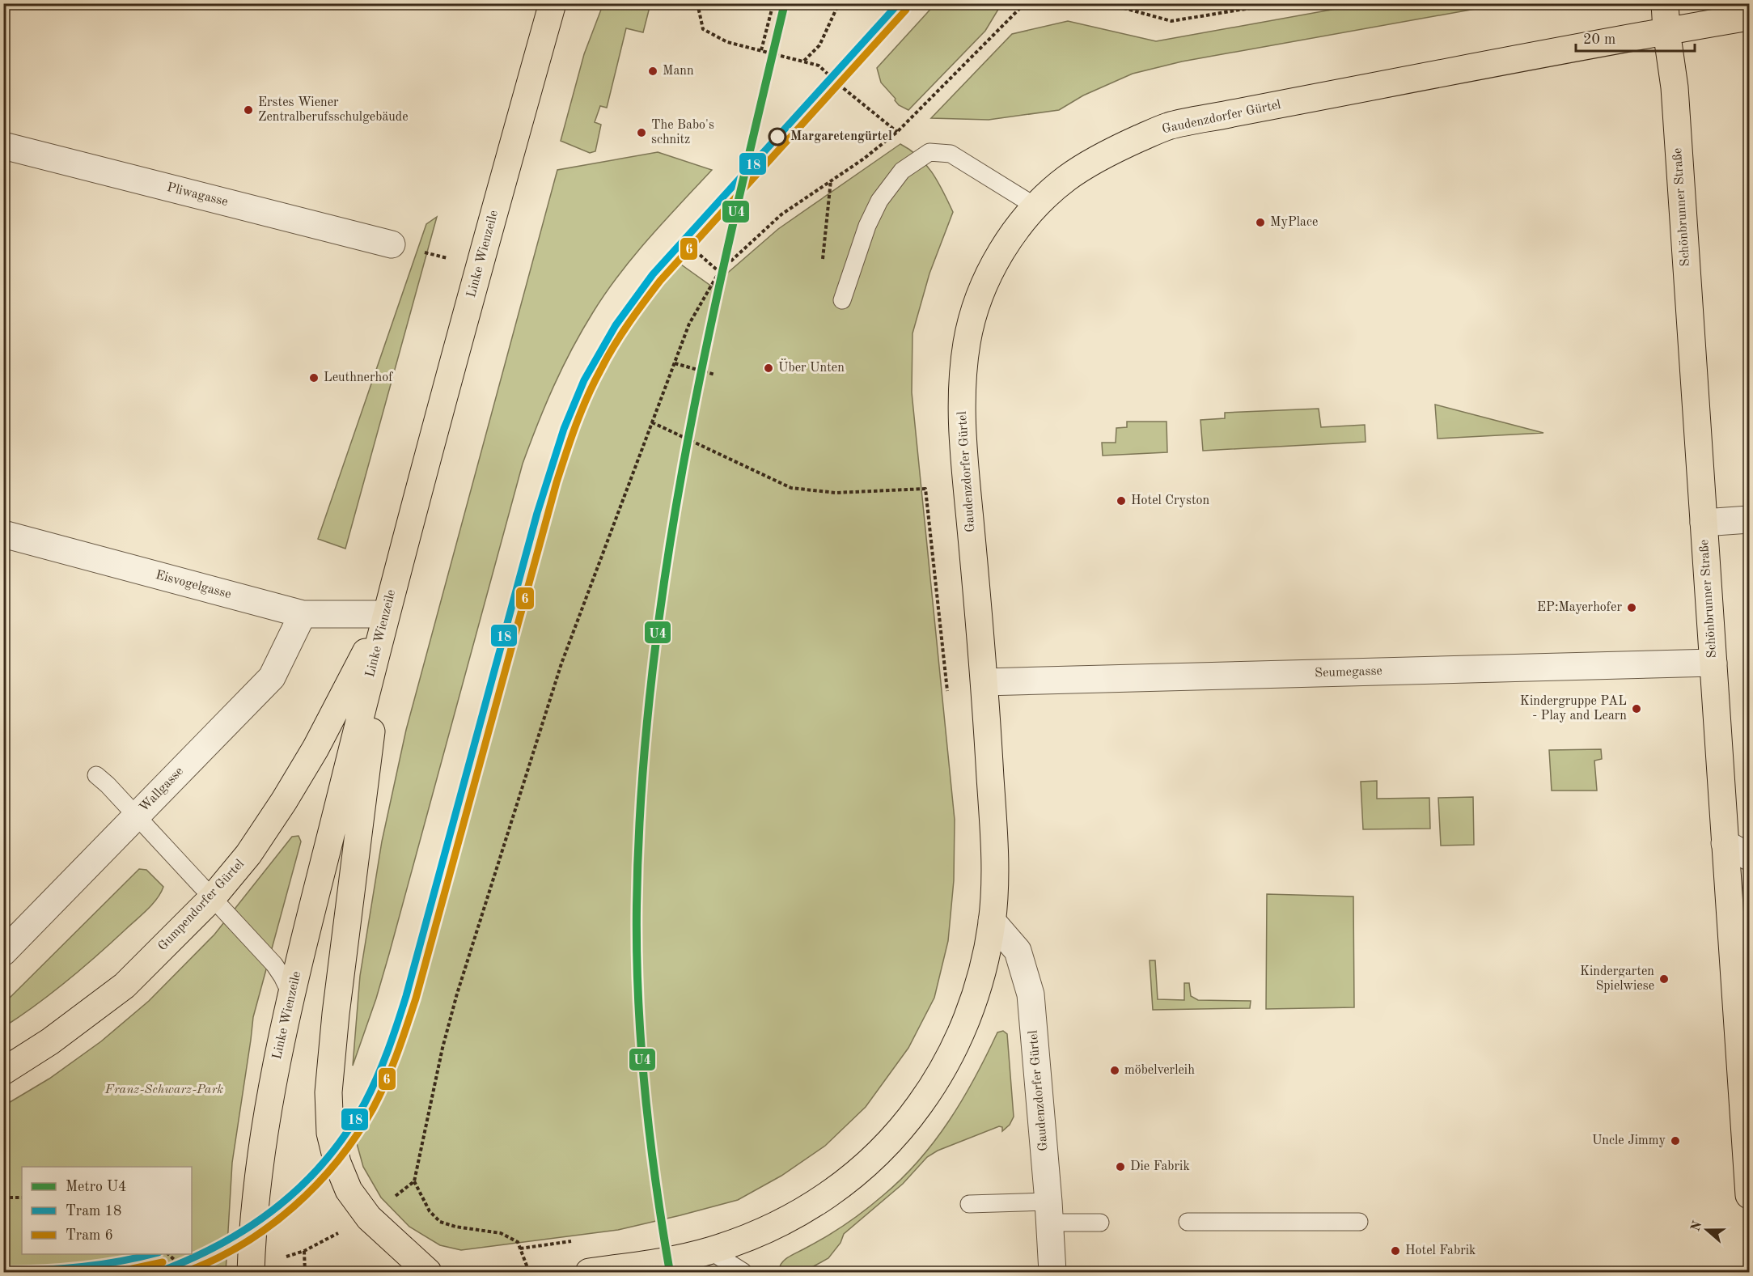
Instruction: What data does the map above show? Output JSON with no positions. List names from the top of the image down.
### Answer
{
  "streets": {
    "main road": [
      "Gaudenzdorfer Gürtel",
      "Schönbrunner Straße",
      "Linke Wienzeile",
      "Gumpendorfer Gürtel"
    ],
    "street": [
      "Pliwagasse",
      "Eisvogelgasse",
      "Seumegasse",
      "Wallgasse"
    ]
  },
  "crossings": [
    ["Gaudenzdorfer Gürtel", "Schönbrunner Straße"],
    ["Gaudenzdorfer Gürtel", "Seumegasse"],
    ["Schönbrunner Straße", "Seumegasse"],
    ["Linke Wienzeile", "Eisvogelgasse"],
    ["Linke Wienzeile", "Gumpendorfer Gürtel"],
    ["Eisvogelgasse", "Wallgasse"],
    ["Eisvogelgasse", "Gumpendorfer Gürtel"]
  ],
  "parks": ["Franz-Schwarz-Park"],
  "places": [
    "Mann",
    "Erstes Wiener Zentralberufsschulgebäude",
    "The Babo's schnitz",
    "Margaretengürtel",
    "MyPlace",
    "Über Unten",
    "Leuthnerhof",
    "Hotel Cryston",
    "EP:Mayerhofer",
    "Kindergruppe PAL - Play and Learn",
    "Kindergarten Spielwiese",
    "möbelverleih",
    "Uncle Jimmy",
    "Die Fabrik",
    "Hotel Fabrik"
  ],
  "lines": ["metro line U4", "tram line 18", "tram line 6"],
  "legend": ["Metro U4", "Tram 18", "Tram 6"],
  "scale_bar": "20 m",
  "north": "left"
}
